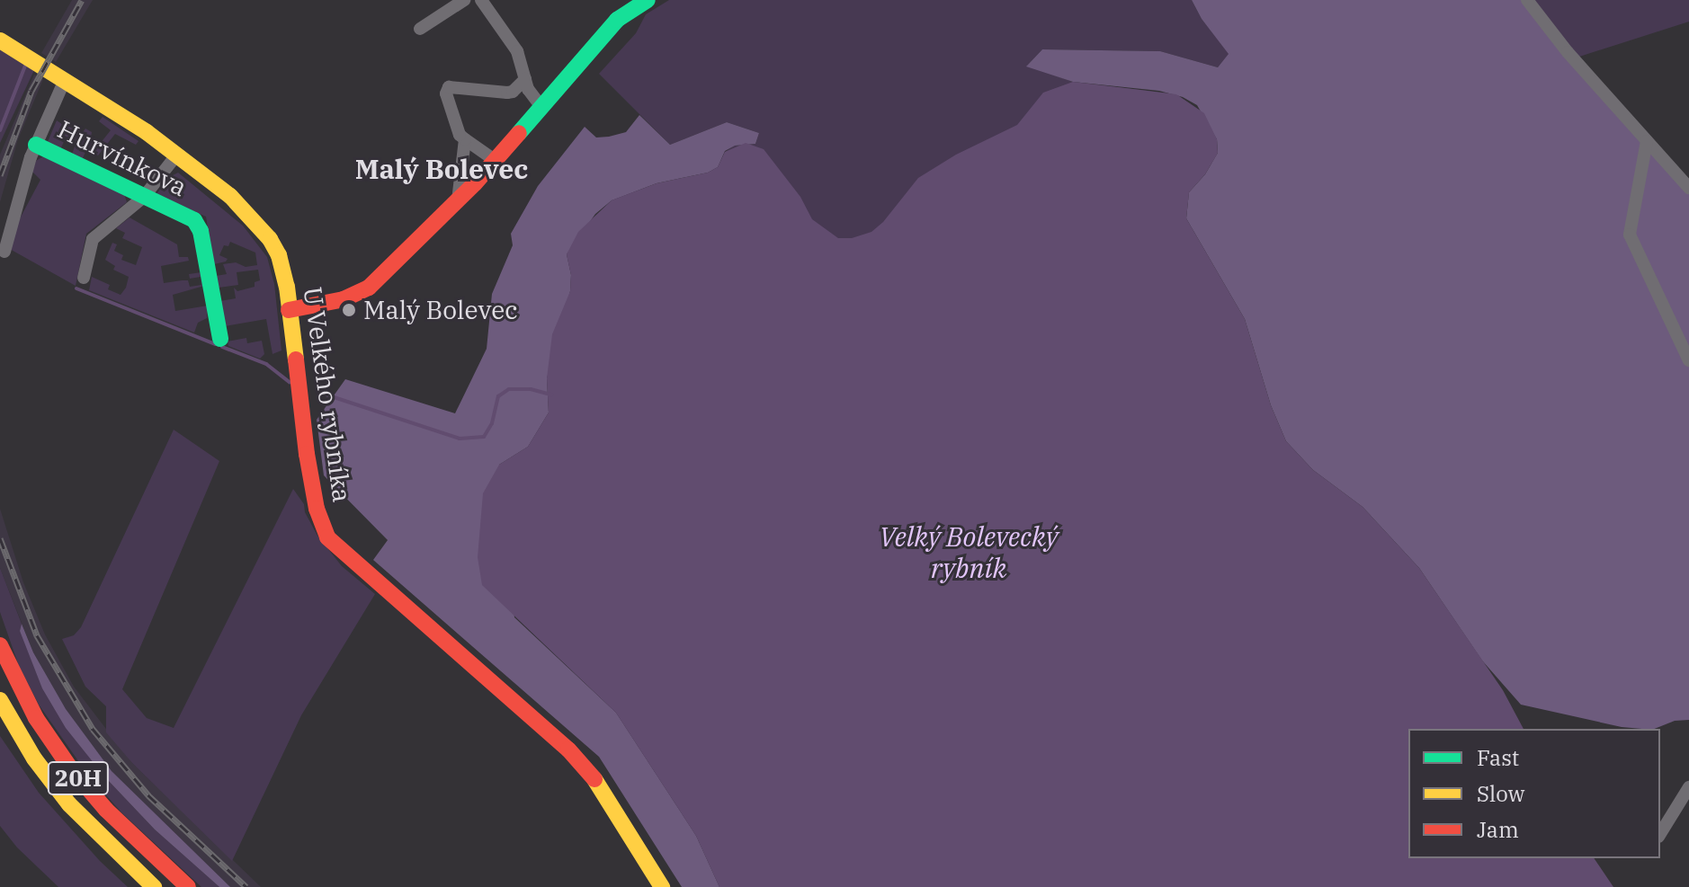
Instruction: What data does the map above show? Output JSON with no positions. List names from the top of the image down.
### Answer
{
  "streets": {
    "street": ["Hurvínkova", "U Velkého rybníka", "20H"]
  },
  "districts": ["Malý Bolevec"],
  "water": ["Velký Bolevecký rybník"],
  "places": ["Malý Bolevec"],
  "legend": ["Fast", "Slow", "Jam"]
}
